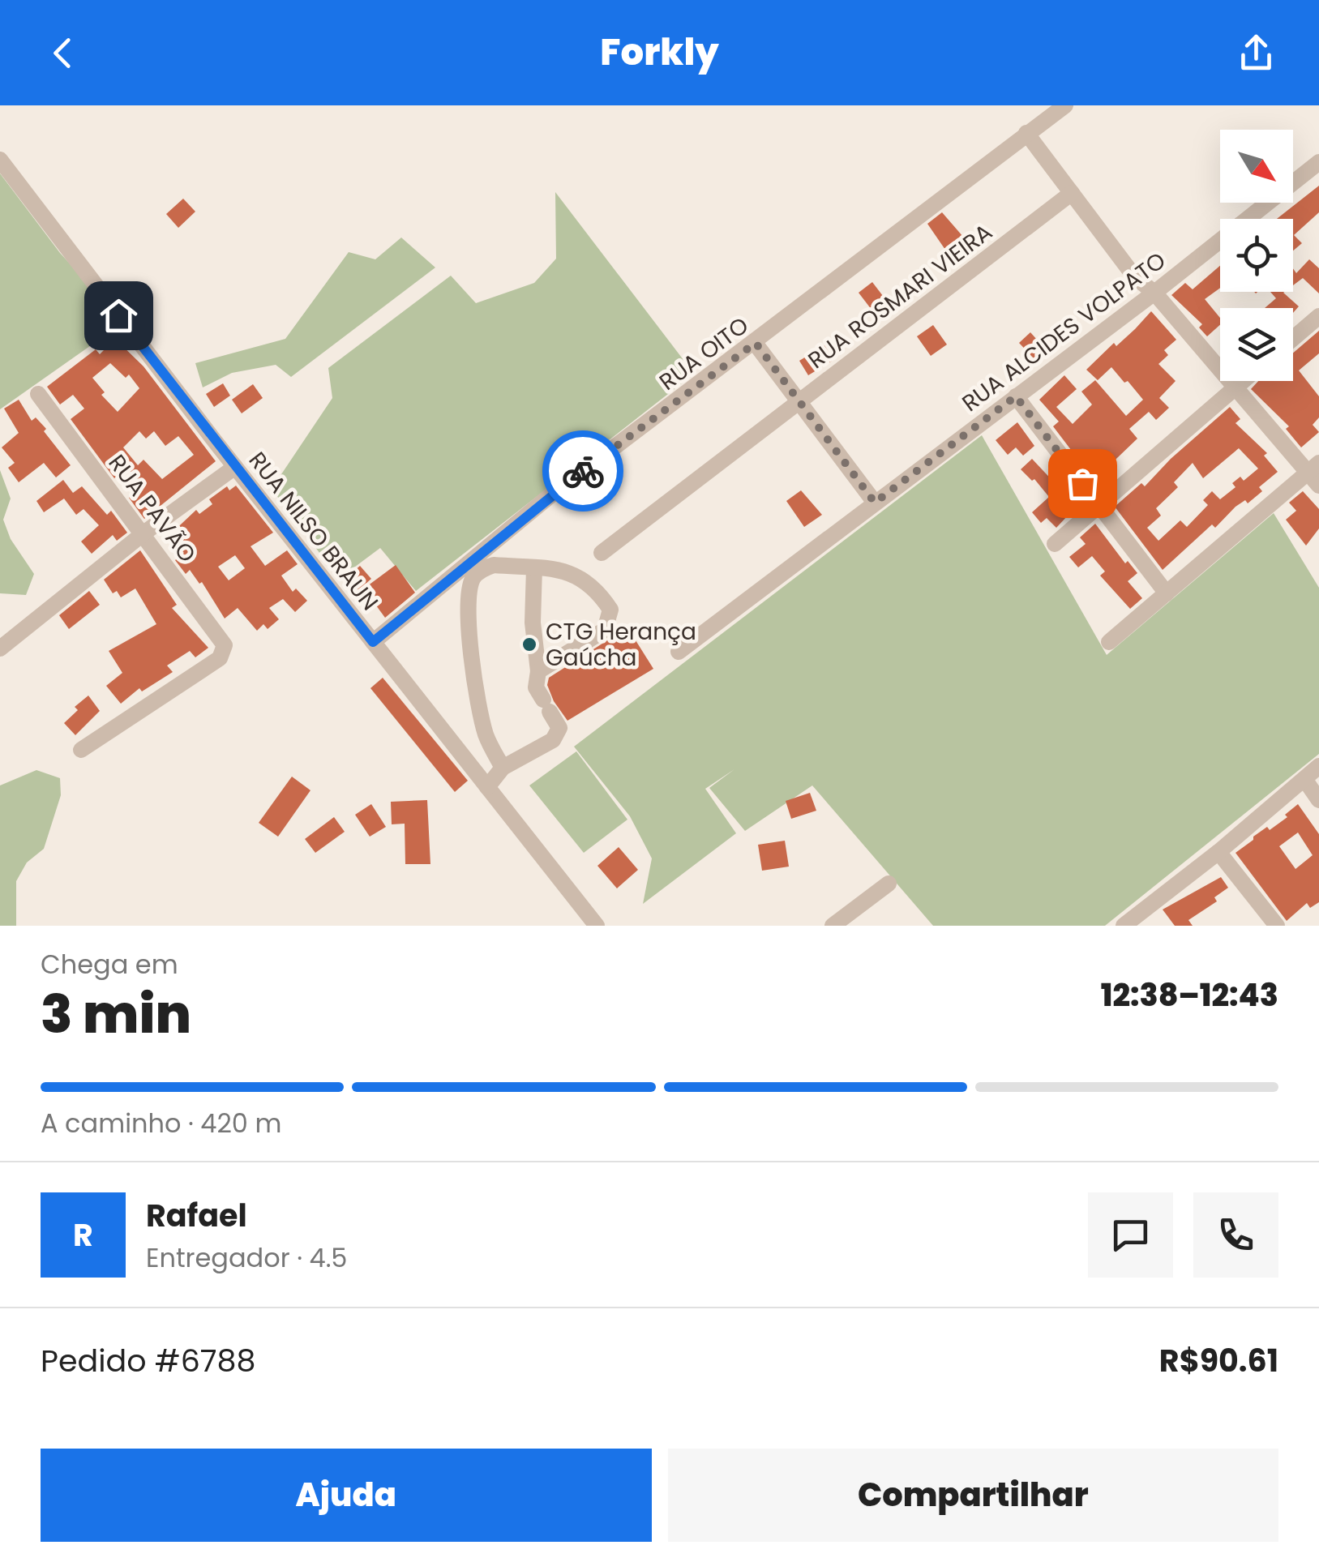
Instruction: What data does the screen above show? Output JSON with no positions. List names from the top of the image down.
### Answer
{
  "streets": {
    "street": [
      "RUA ROSMARI VIEIRA",
      "RUA ALCIDES VOLPATO",
      "RUA OITO",
      "RUA PAVÃO",
      "RUA NILSO BRAUN"
    ]
  },
  "crossings": [
    ["RUA OITO", "RUA NILSO BRAUN"]
  ],
  "places": ["CTG Herança Gaúcha"],
  "north": "bottom right",
  "page": {
    "header": "Forkly",
    "heading": ["3 min", "Chega em", "12:38–12:43"],
    "panel": [
      "Rafael",
      "Entregador · 4.5",
      "Pedido #6788",
      "R$90.61"
    ],
    "bar": "A caminho · 420 m",
    "round": "R",
    "buttons": ["Ajuda", "Compartilhar"]
  }
}
